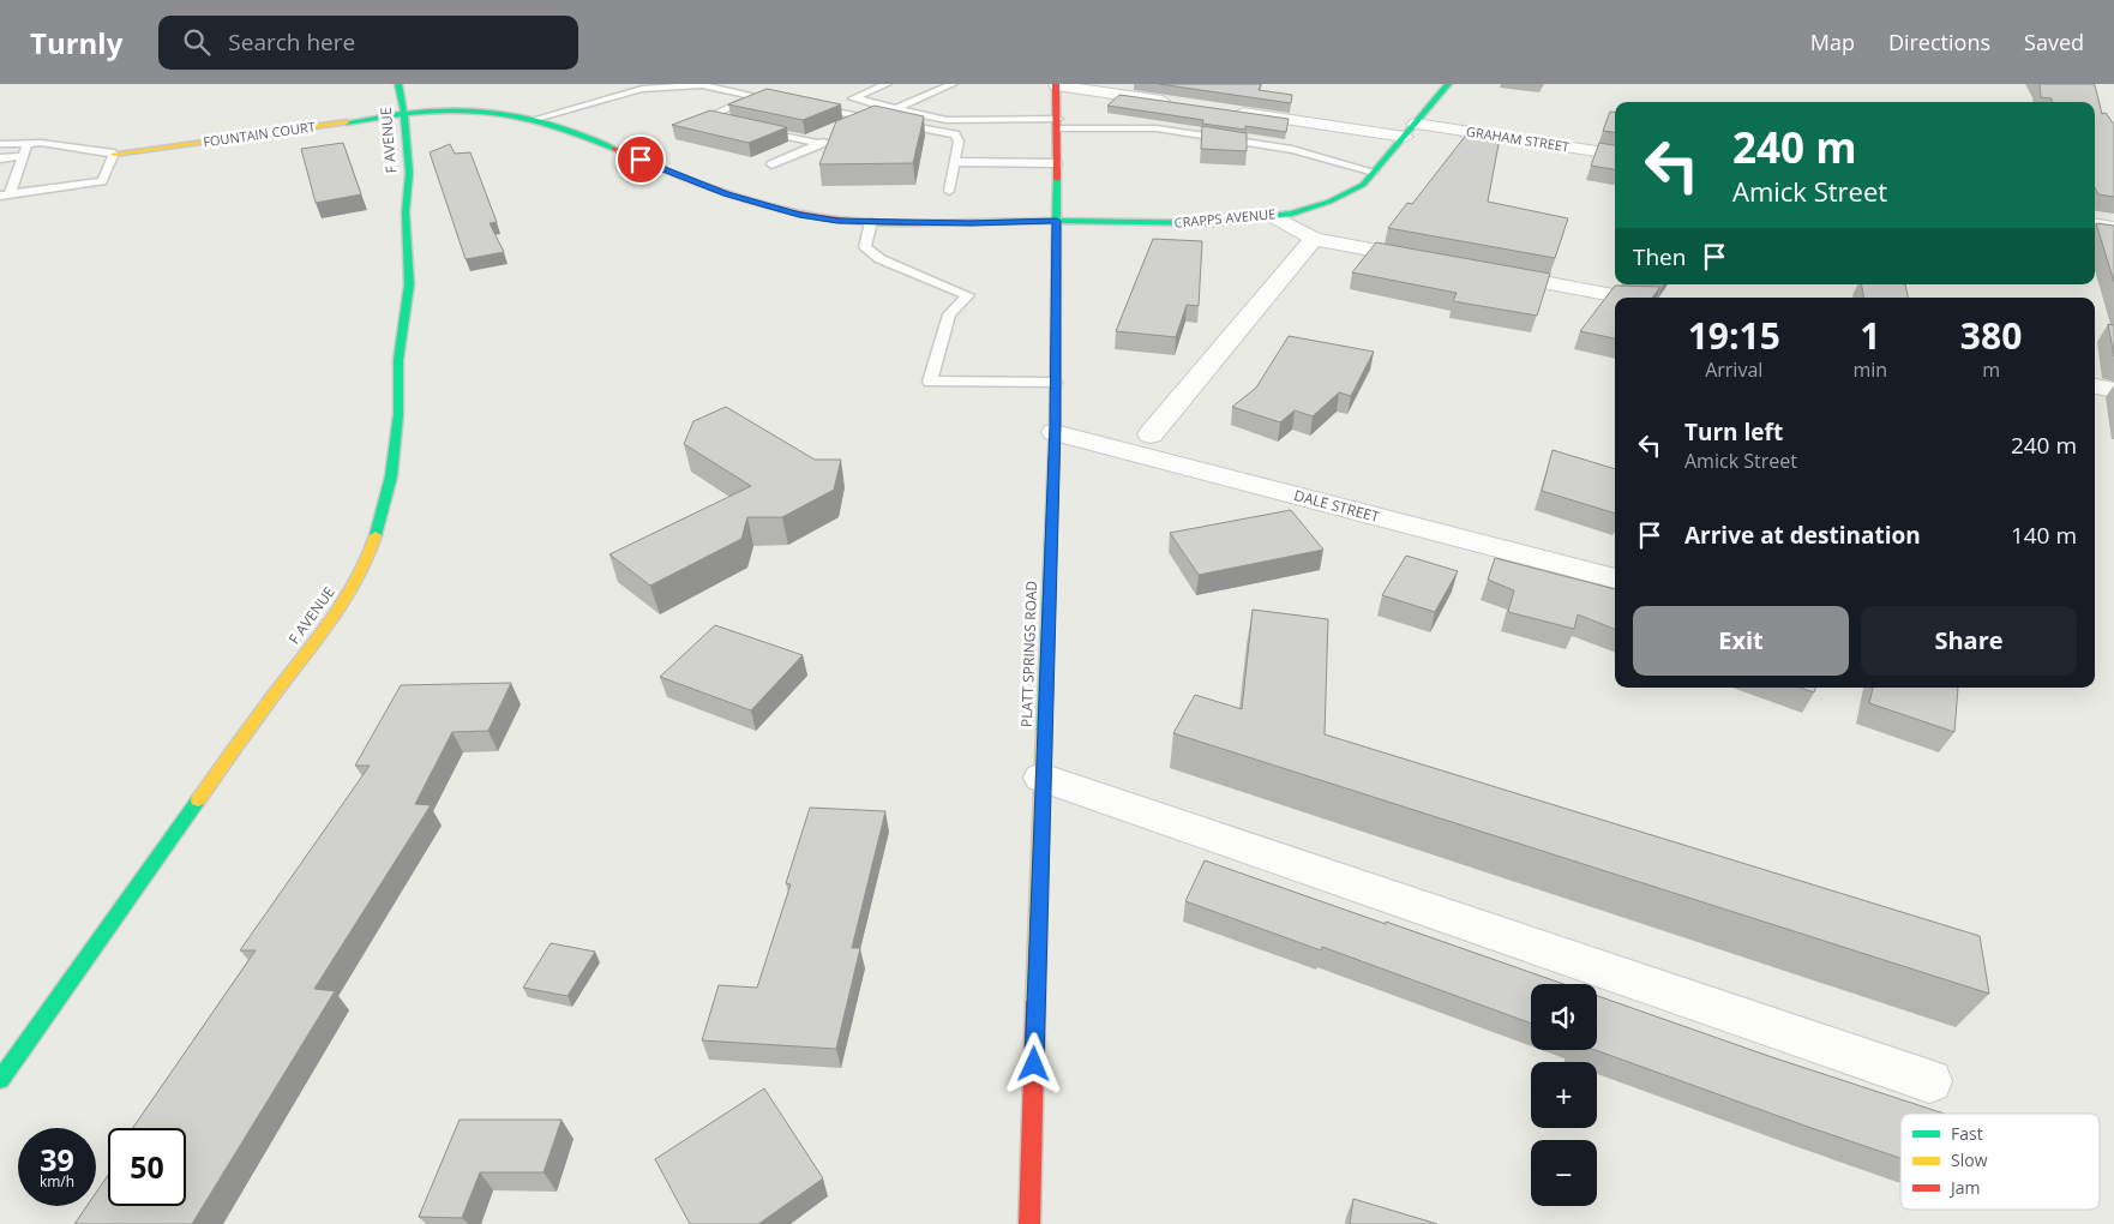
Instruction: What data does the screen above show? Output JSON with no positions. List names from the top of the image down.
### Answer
{
  "streets": {
    "street": [
      "FOUNTAIN COURT",
      "GRAHAM STREET",
      "F AVENUE",
      "CRAPPS AVENUE",
      "DALE STREET",
      "PLATT SPRINGS ROAD"
    ]
  },
  "crossings": [
    ["FOUNTAIN COURT", "F AVENUE"],
    ["FOUNTAIN COURT", "CRAPPS AVENUE"],
    ["GRAHAM STREET", "CRAPPS AVENUE"],
    ["CRAPPS AVENUE", "PLATT SPRINGS ROAD"],
    ["DALE STREET", "PLATT SPRINGS ROAD"]
  ],
  "legend": ["Fast", "Slow", "Jam"],
  "page": {
    "header": "Turnly",
    "search": "Search here",
    "nav": ["Map", "Directions", "Saved"],
    "turn": ["240 m", "Amick Street"],
    "then": "Then",
    "eta": [
      "19:15",
      "Arrival",
      "1",
      "min",
      "380",
      "m"
    ],
    "list": [
      {
        "name": "Turn left",
        "note": "Amick Street",
        "value": "240 m"
      },
      {
        "name": "Arrive at destination",
        "value": "140 m"
      }
    ],
    "buttons": ["Exit", "Share"],
    "map_buttons": ["+", "−"],
    "speed": "39 km/h",
    "limit": "50"
  }
}
